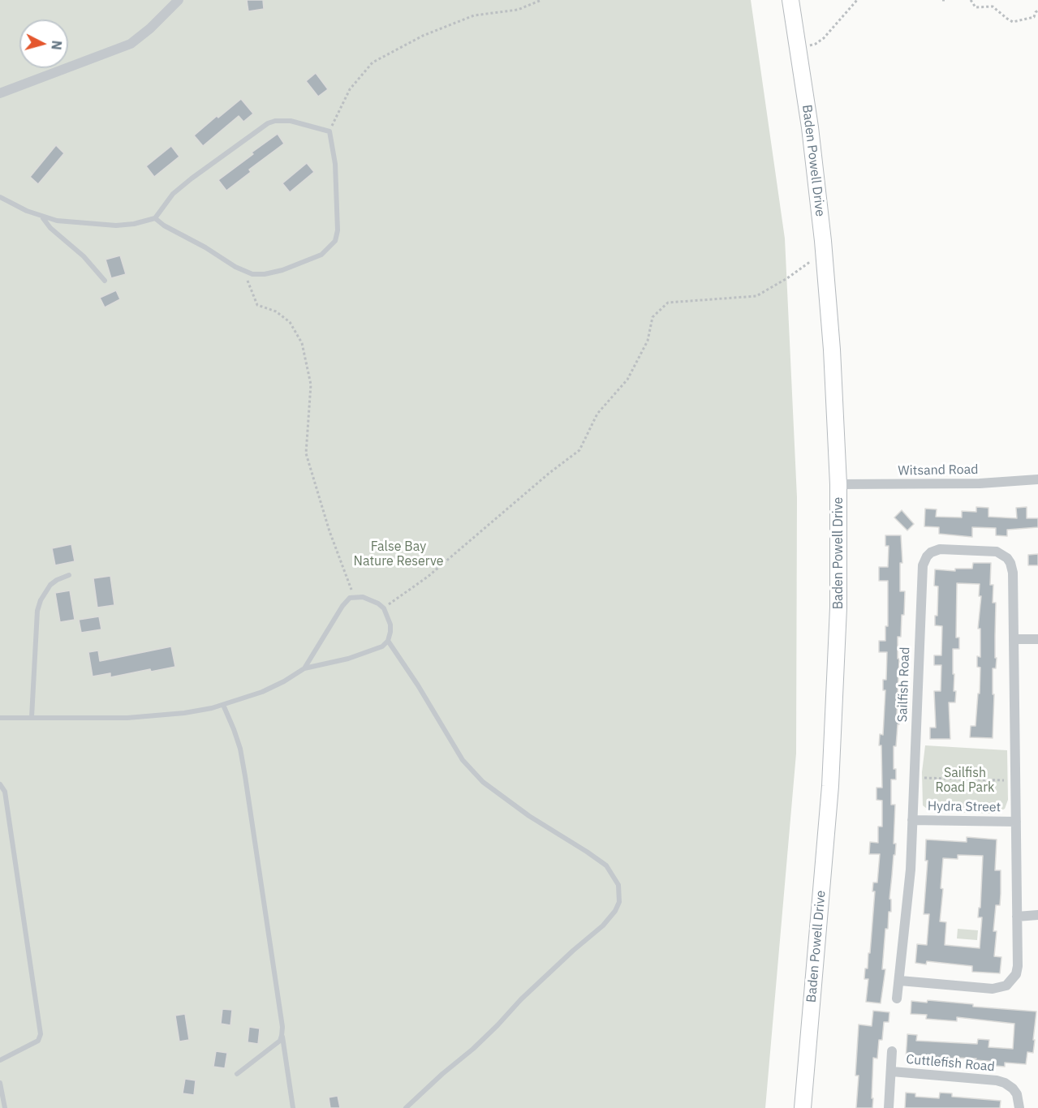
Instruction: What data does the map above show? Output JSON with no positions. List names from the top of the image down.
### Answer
{
  "streets": {
    "main road": ["Baden Powell Drive"],
    "street": [
      "Witsand Road",
      "Sailfish Road",
      "Hydra Street",
      "Cuttlefish Road"
    ]
  },
  "crossings": [
    ["Baden Powell Drive", "Witsand Road"],
    ["Sailfish Road", "Hydra Street"]
  ],
  "parks": ["False Bay Nature Reserve", "Sailfish Road Park"],
  "north": "right"
}
